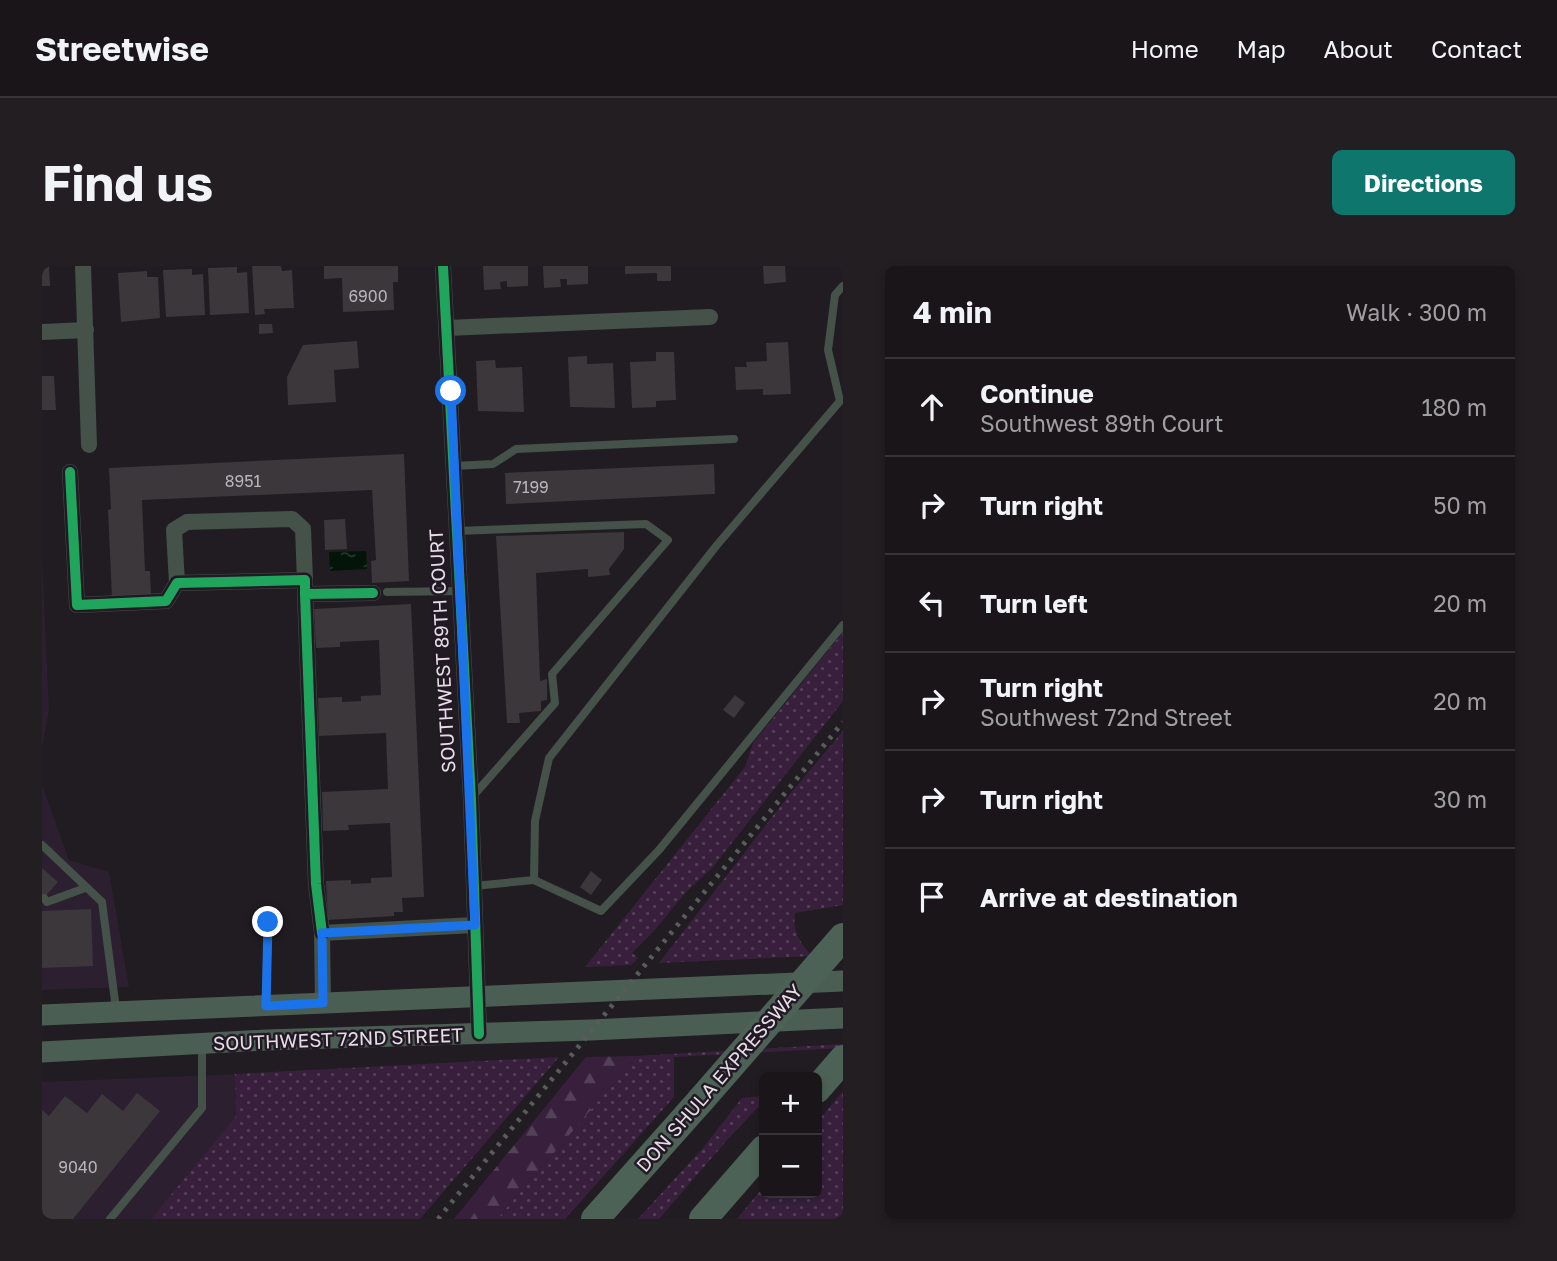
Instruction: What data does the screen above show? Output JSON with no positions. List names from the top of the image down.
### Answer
{
  "streets": {
    "highway": ["DON SHULA EXPRESSWAY"],
    "main road": ["SOUTHWEST 72ND STREET"],
    "street": ["SOUTHWEST 89TH COURT"]
  },
  "crossings": [
    ["SOUTHWEST 89TH COURT", "SOUTHWEST 72ND STREET"]
  ],
  "house_numbers": [
    "6900",
    "8951",
    "7199",
    "9040"
  ],
  "page": {
    "header": "Streetwise",
    "nav": [
      "Home",
      "Map",
      "About",
      "Contact"
    ],
    "buttons": "Directions",
    "title": "Find us",
    "heading": ["4 min", "Walk · 300 m"],
    "list": [
      ["Continue", "Southwest 89th Court", "180 m"],
      ["Turn right", "50 m"],
      ["Turn left", "20 m"],
      ["Turn right", "Southwest 72nd Street", "20 m"],
      ["Turn right", "30 m"],
      "Arrive at destination"
    ],
    "map_buttons": ["+", "−"]
  }
}
